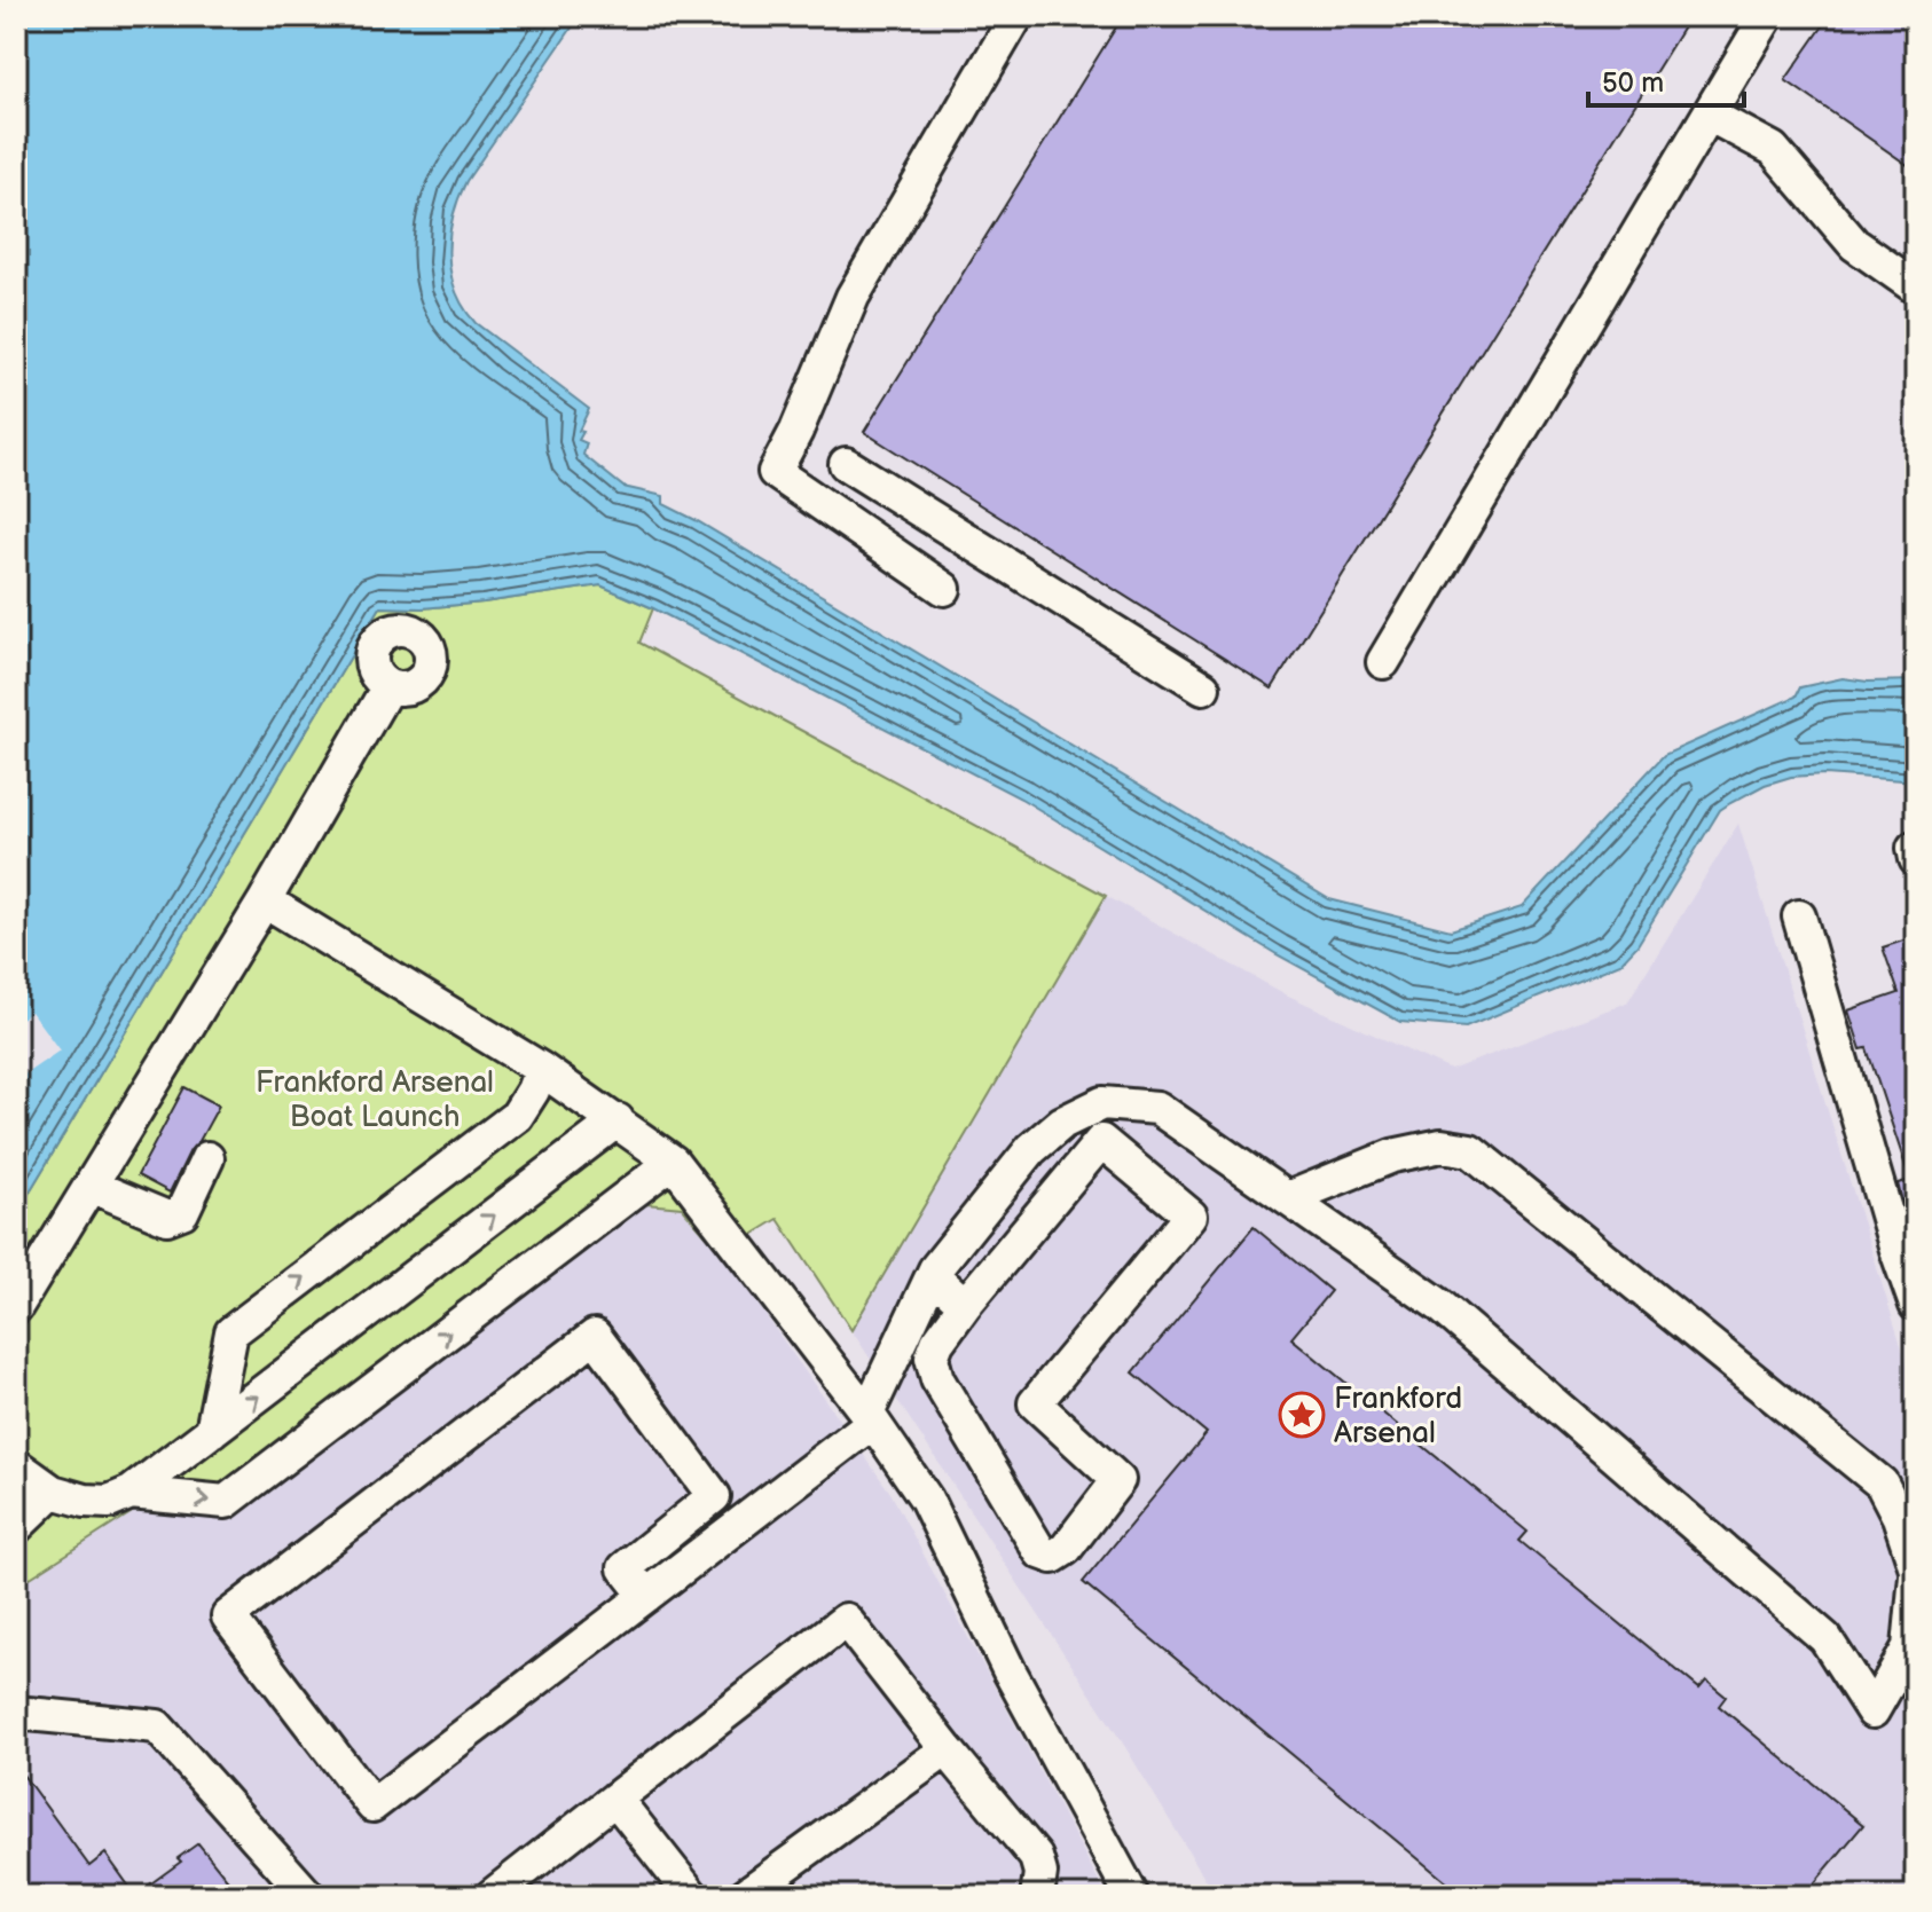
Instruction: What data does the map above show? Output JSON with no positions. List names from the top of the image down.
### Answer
{
  "parks": ["Frankford Arsenal Boat Launch"],
  "places": {
    "place": ["Frankford Arsenal"]
  },
  "scale_bar": "50 m"
}
